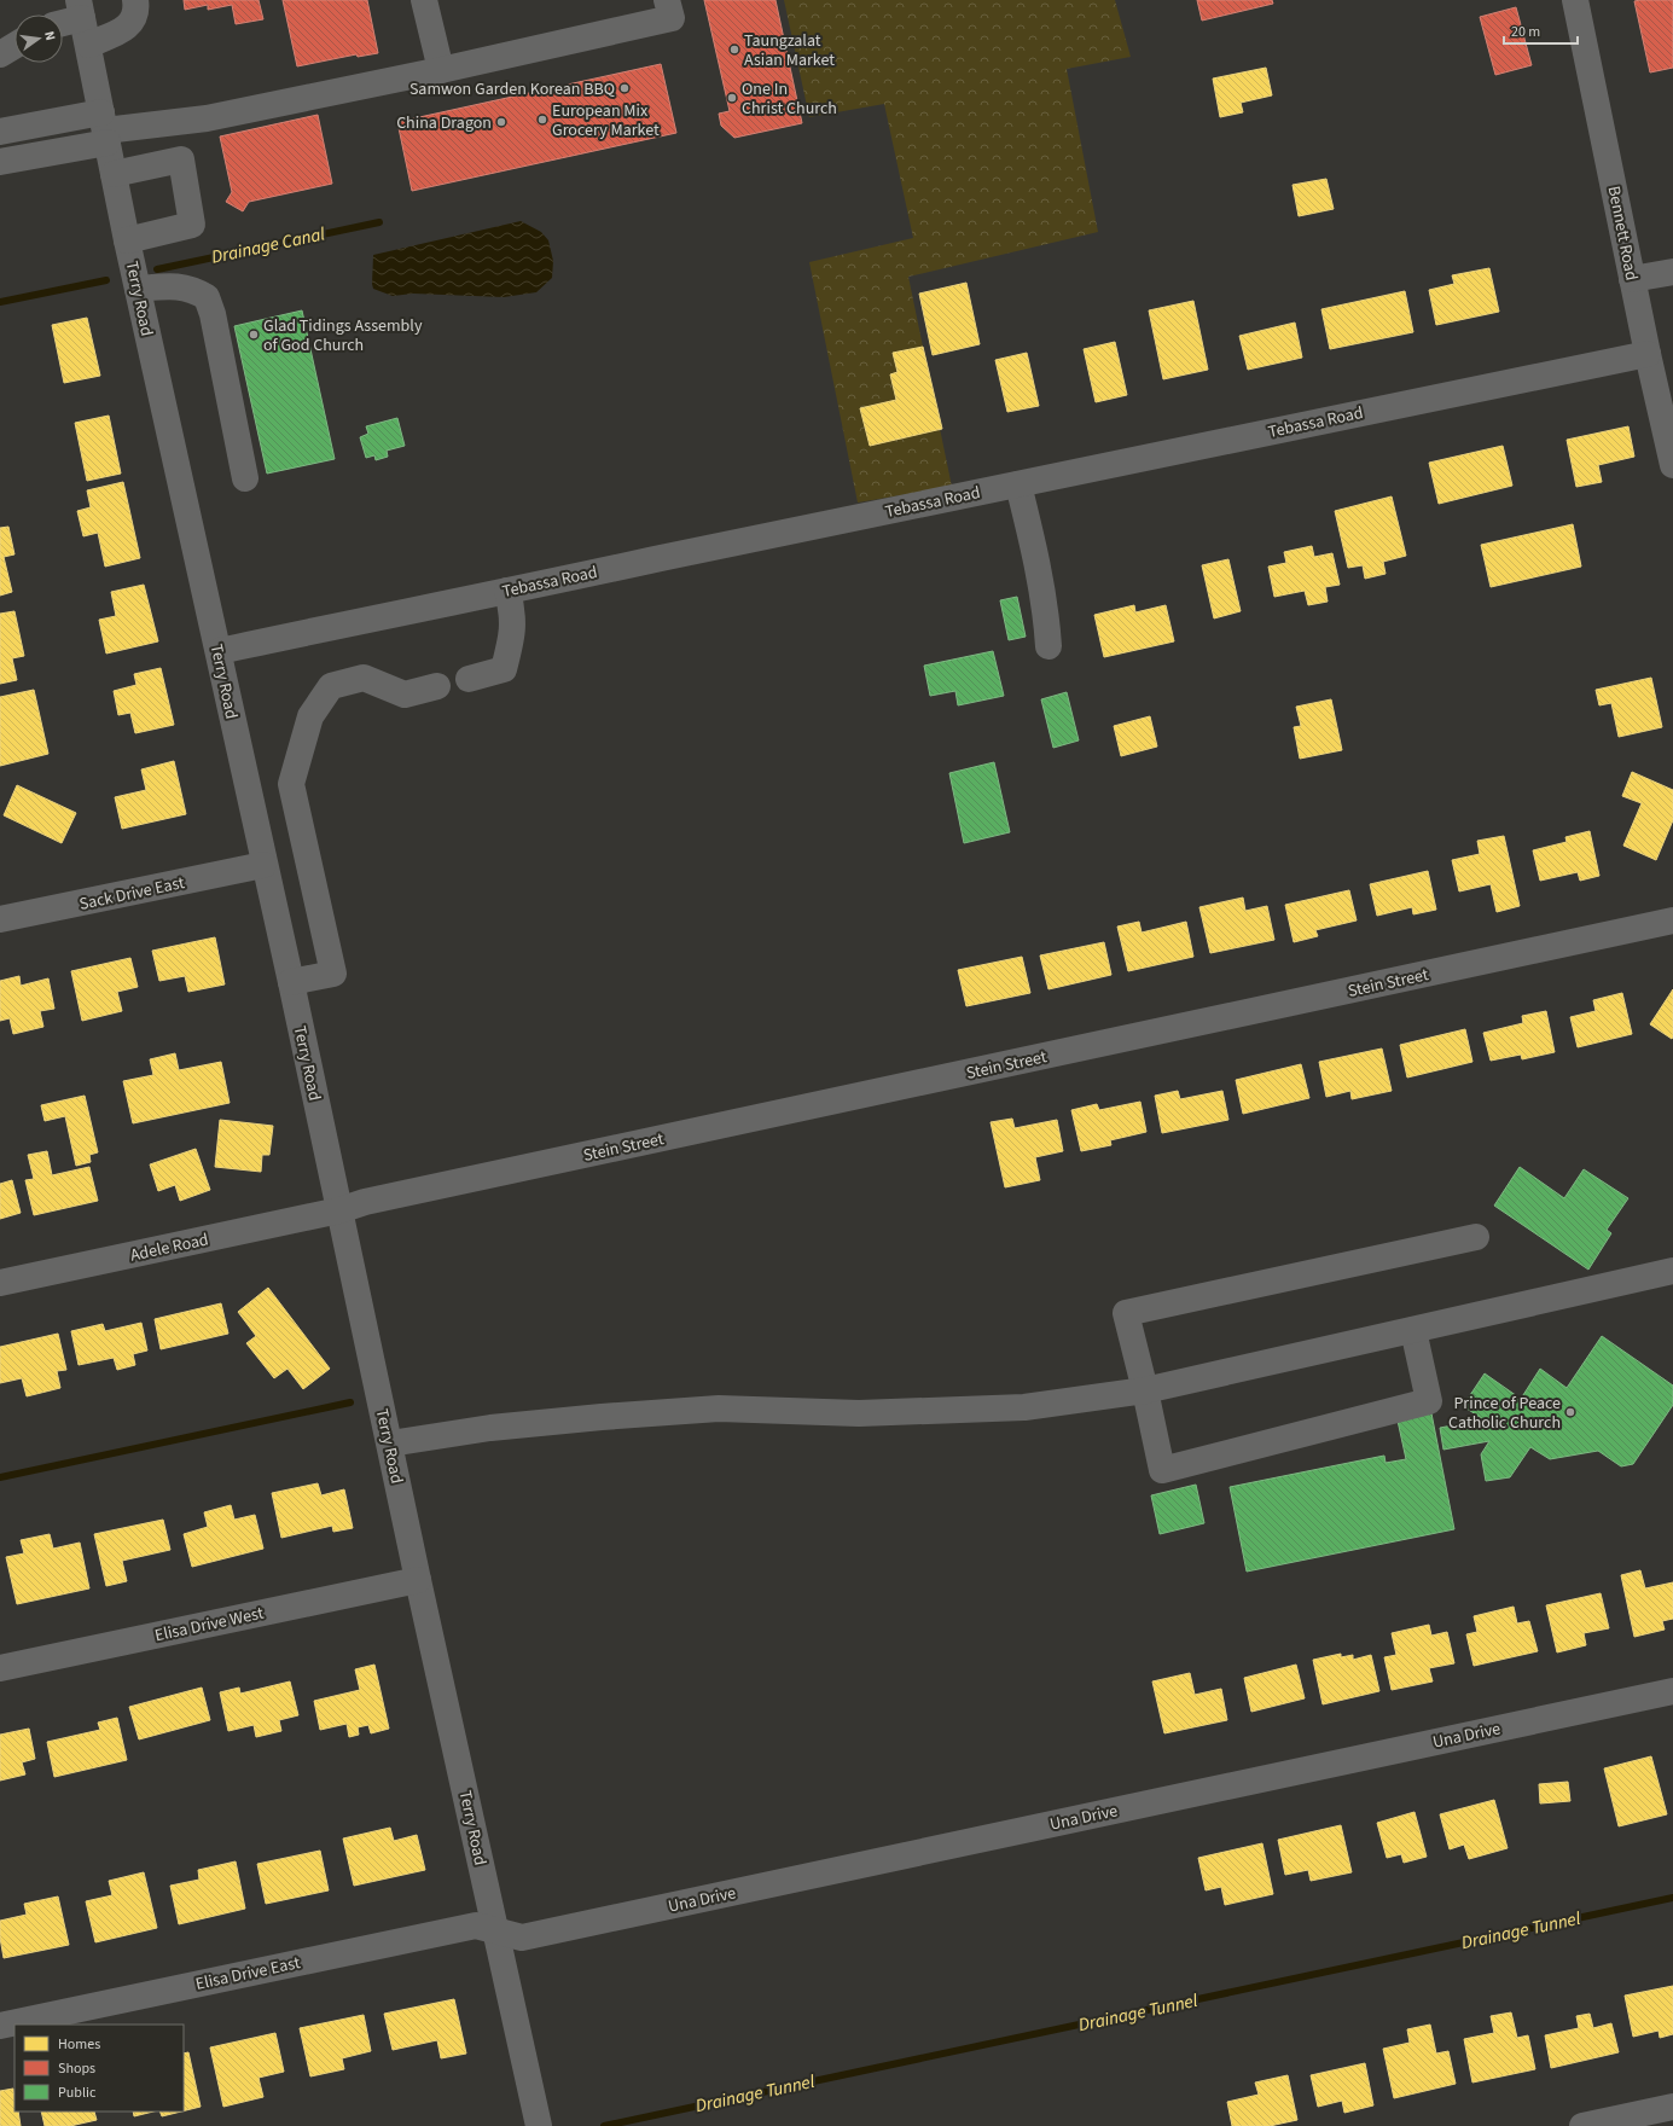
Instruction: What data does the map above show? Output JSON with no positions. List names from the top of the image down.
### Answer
{
  "streets": {
    "street": [
      "Bennett Road",
      "Terry Road",
      "Tebassa Road",
      "Sack Drive East",
      "Stein Street",
      "Adele Road",
      "Elisa Drive West",
      "Una Drive",
      "Elisa Drive East"
    ]
  },
  "crossings": [
    ["Bennett Road", "Tebassa Road"],
    ["Terry Road", "Tebassa Road"],
    ["Terry Road", "Sack Drive East"],
    ["Terry Road", "Stein Street"],
    ["Terry Road", "Adele Road"],
    ["Terry Road", "Elisa Drive West"],
    ["Terry Road", "Una Drive"],
    ["Terry Road", "Elisa Drive East"],
    ["Stein Street", "Adele Road"],
    ["Una Drive", "Elisa Drive East"]
  ],
  "water": ["Drainage Canal", "Drainage Tunnel"],
  "places": [
    "Taungzalat Asian Market",
    "Samwon Garden Korean BBQ",
    "One In Christ Church",
    "European Mix Grocery Market",
    "China Dragon",
    "Glad Tidings Assembly of God Church",
    "Prince of Peace Catholic Church"
  ],
  "legend": ["Homes", "Shops", "Public"],
  "scale_bar": "20 m",
  "north": "right"
}
